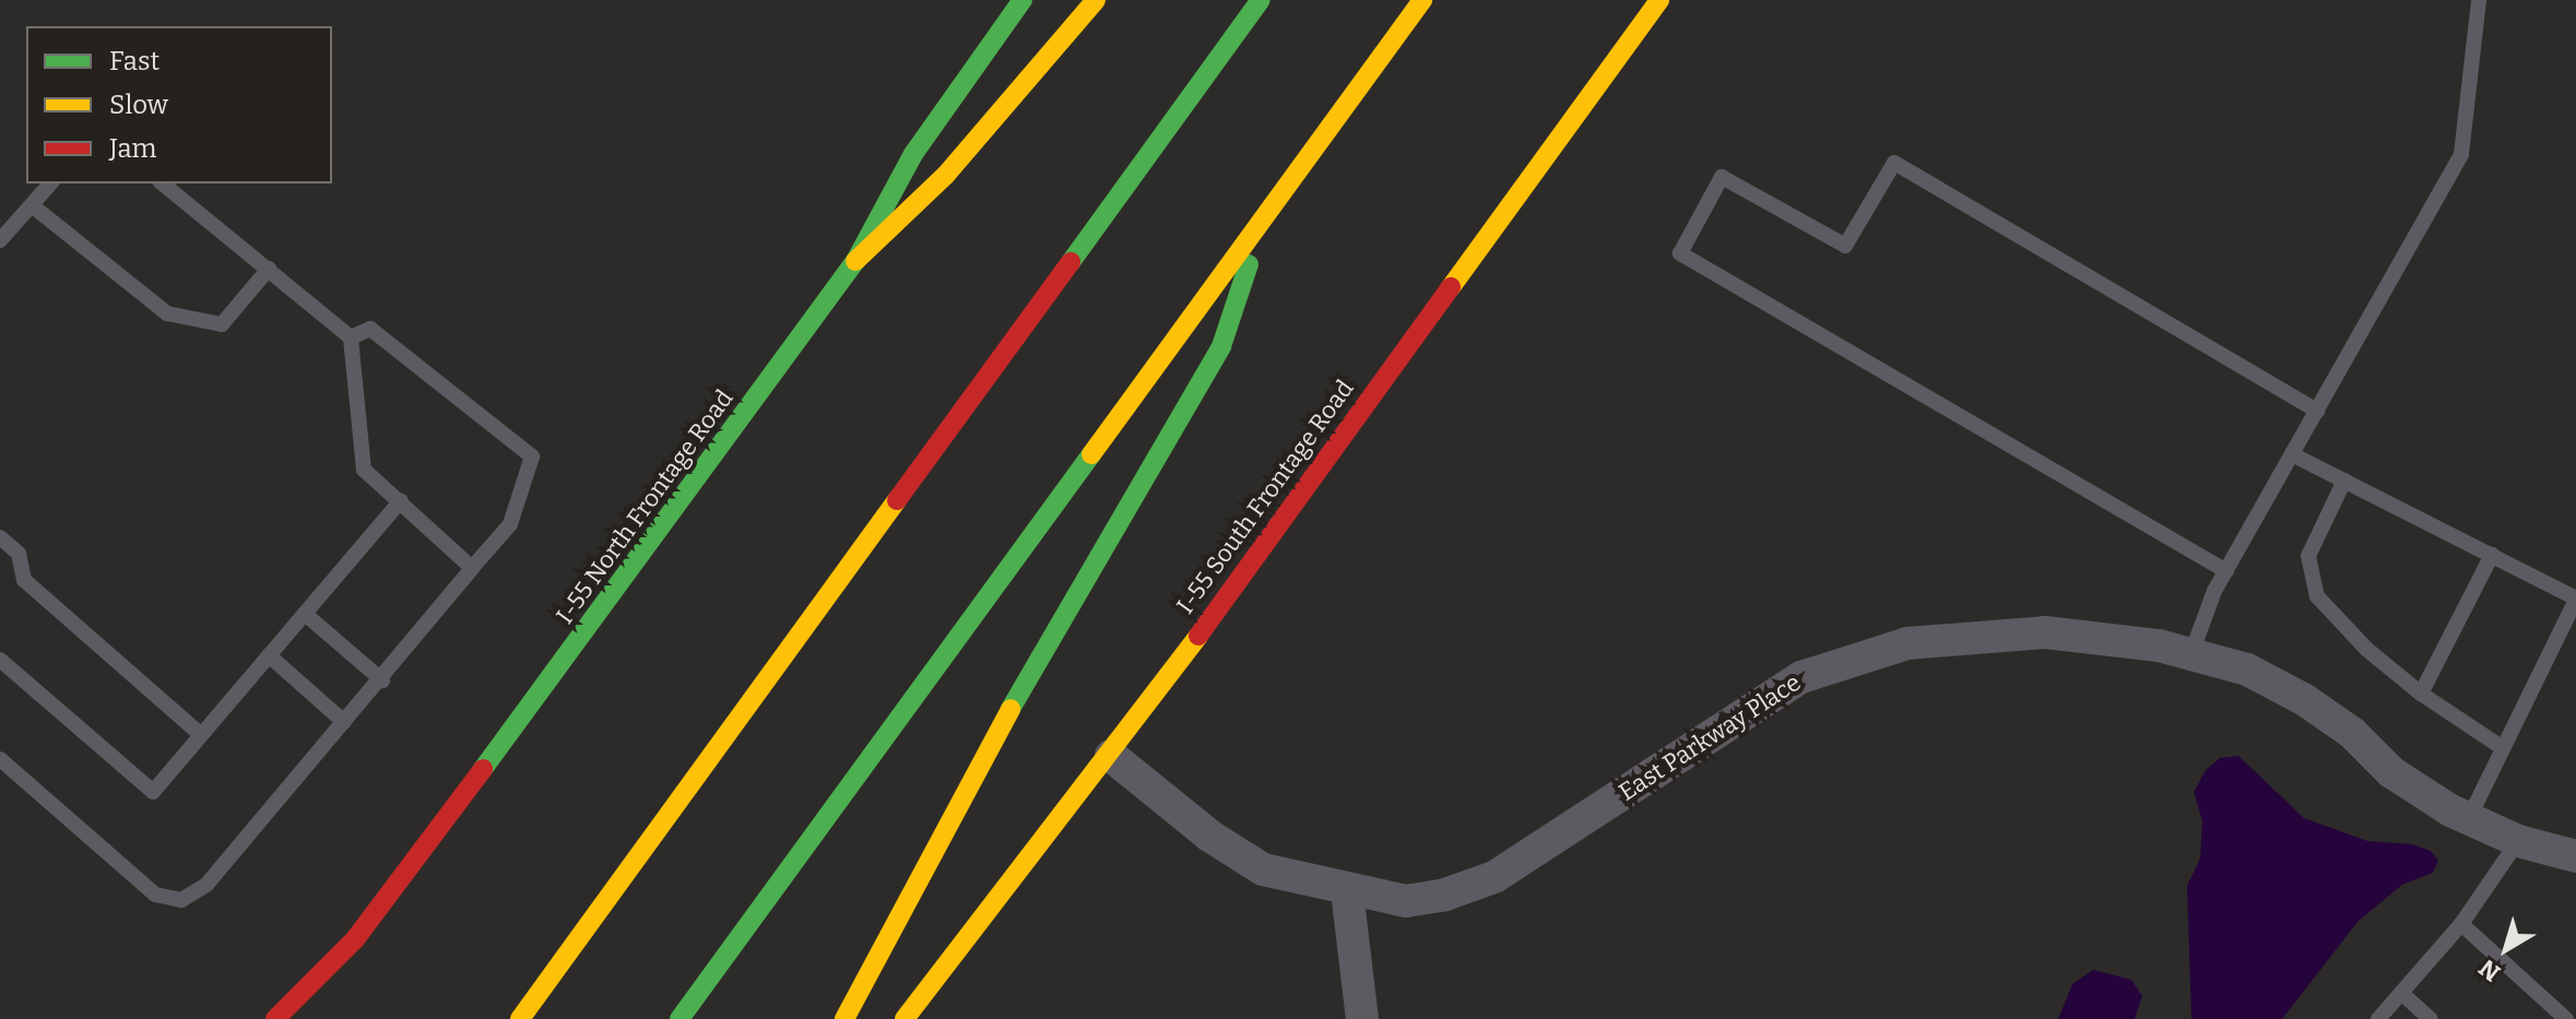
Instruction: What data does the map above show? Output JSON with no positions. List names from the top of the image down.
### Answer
{
  "streets": {
    "main road": ["I-55 South Frontage Road", "I-55 North Frontage Road"],
    "street": ["East Parkway Place"]
  },
  "crossings": [
    ["I-55 South Frontage Road", "East Parkway Place"]
  ],
  "legend": ["Fast", "Slow", "Jam"],
  "north": "bottom left"
}
